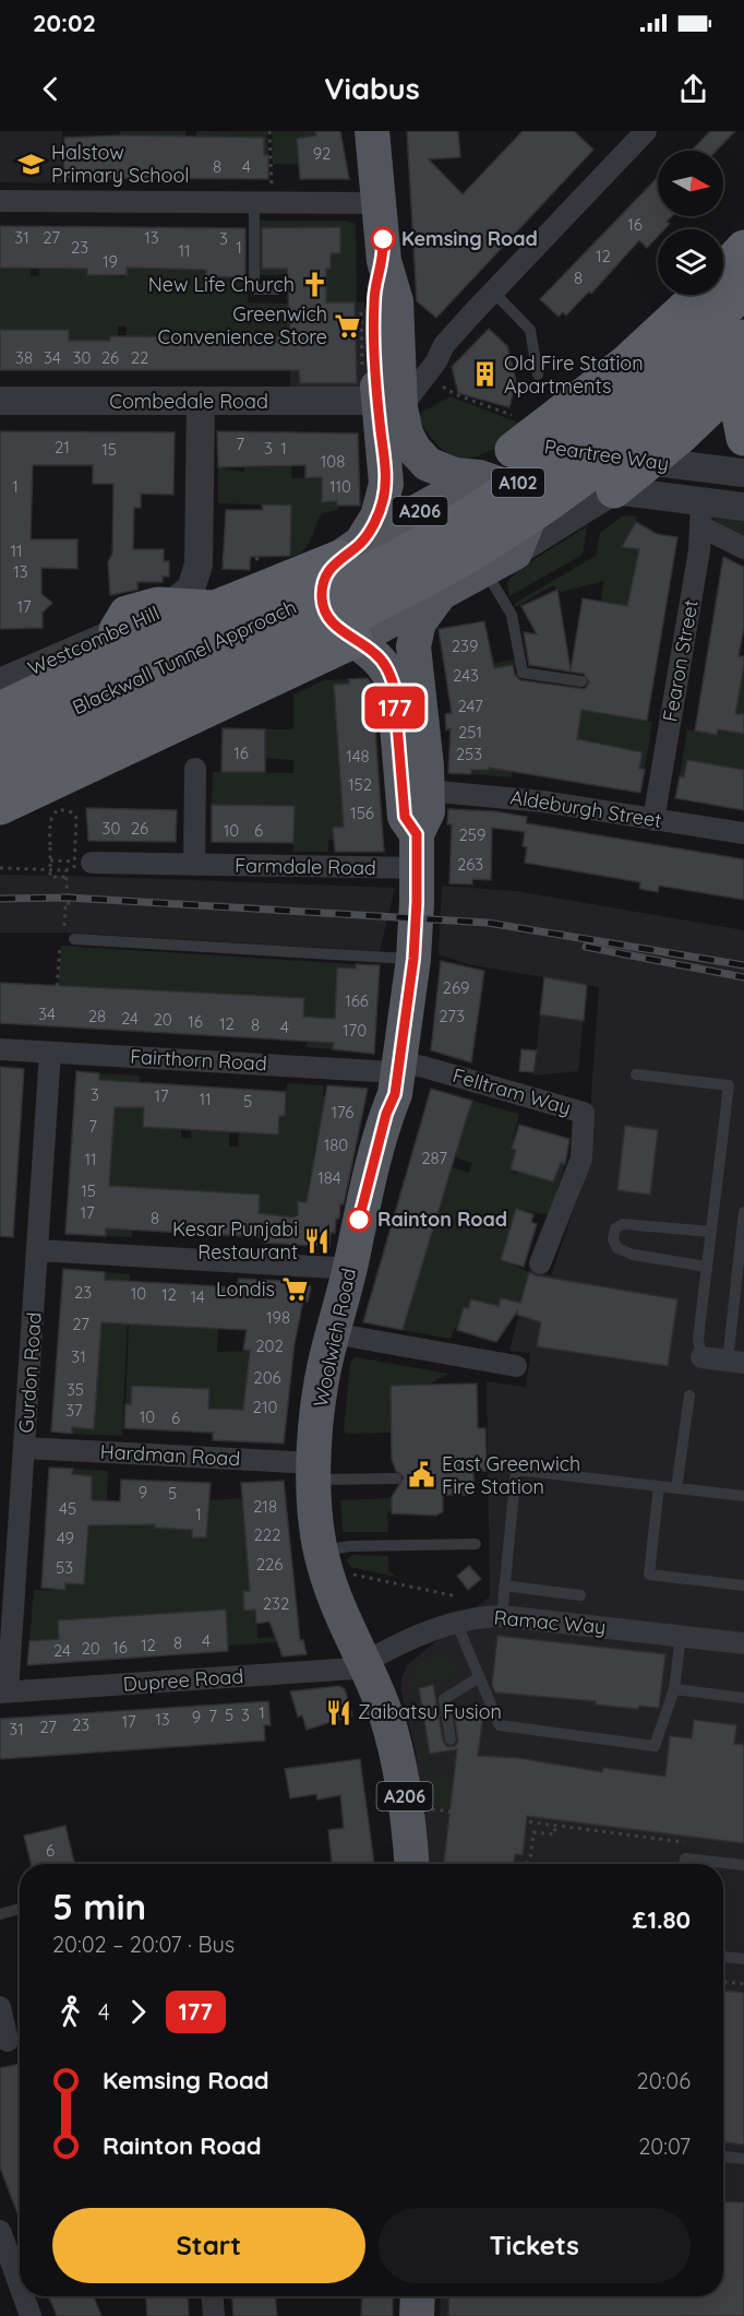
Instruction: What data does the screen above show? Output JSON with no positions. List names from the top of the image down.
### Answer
{
  "streets": {
    "highway": ["A102", "Blackwall Tunnel Approach"],
    "main road": ["A206", "Woolwich Road"],
    "street": [
      "Combedale Road",
      "Peartree Way",
      "Westcombe Hill",
      "Fearon Street",
      "Aldeburgh Street",
      "Farmdale Road",
      "Fairthorn Road",
      "Felltram Way",
      "Gurdon Road",
      "Hardman Road",
      "Ramac Way",
      "Dupree Road"
    ]
  },
  "crossings": [
    ["Combedale Road", "Westcombe Hill"],
    ["Combedale Road", "Woolwich Road"],
    ["Peartree Way", "Fearon Street"],
    ["Peartree Way", "Woolwich Road"],
    ["A206", "Woolwich Road"],
    ["Fearon Street", "Aldeburgh Street"],
    ["Aldeburgh Street", "Woolwich Road"],
    ["Farmdale Road", "Woolwich Road"],
    ["Fairthorn Road", "Felltram Way"],
    ["Fairthorn Road", "Woolwich Road"],
    ["Fairthorn Road", "Gurdon Road"],
    ["Felltram Way", "Woolwich Road"],
    ["Woolwich Road", "Hardman Road"],
    ["Woolwich Road", "Ramac Way"],
    ["Woolwich Road", "Dupree Road"],
    ["Gurdon Road", "Hardman Road"],
    ["Gurdon Road", "Dupree Road"],
    ["Ramac Way", "Dupree Road"]
  ],
  "places": {
    "school or university": ["Halstow Primary School"],
    "other": ["Kemsing Road", "Rainton Road"],
    "church": ["New Life Church"],
    "supermarket": ["Greenwich Convenience Store", "Londis"],
    "building": ["Old Fire Station Apartments"],
    "restaurant": ["Kesar Punjabi Restaurant", "Zaibatsu Fusion"],
    "public building": ["East Greenwich Fire Station"]
  },
  "lines": ["bus line 177"],
  "house_numbers": [
    "92",
    "8",
    "4",
    "16",
    "31",
    "27",
    "13",
    "3",
    "23",
    "1",
    "11",
    "12",
    "19",
    "8",
    "38",
    "34",
    "30",
    "26",
    "22",
    "7",
    "21",
    "3",
    "1",
    "15",
    "108",
    "1",
    "110",
    "11",
    "13",
    "17",
    "239",
    "243",
    "247",
    "251",
    "16",
    "253",
    "148",
    "152",
    "156",
    "30",
    "26",
    "10",
    "6",
    "259",
    "263",
    "269",
    "166",
    "34",
    "28",
    "273",
    "24",
    "20",
    "16",
    "12",
    "8",
    "4",
    "170",
    "3",
    "17",
    "11",
    "5",
    "176",
    "7",
    "180",
    "287",
    "11",
    "184",
    "15",
    "17",
    "8",
    "23",
    "10",
    "12",
    "14",
    "198",
    "27",
    "202",
    "31",
    "206",
    "35",
    "210",
    "37",
    "10",
    "6",
    "9",
    "5",
    "218",
    "45",
    "1",
    "222",
    "49",
    "226",
    "53",
    "232",
    "4",
    "8",
    "12",
    "16",
    "20",
    "24",
    "1",
    "5",
    "3",
    "7",
    "9",
    "13",
    "17",
    "23",
    "27",
    "31",
    "6"
  ],
  "north": "right",
  "page": {
    "status": "20:02",
    "header": "Viabus",
    "on_map": "177",
    "heading": ["5 min", "20:02 – 20:07 · Bus", "£1.80"],
    "legs": ["4", "177"],
    "list": [
      {
        "name": "Kemsing Road",
        "value": "20:06"
      },
      {
        "name": "Rainton Road",
        "value": "20:07"
      }
    ],
    "buttons": ["Start", "Tickets"]
  }
}
